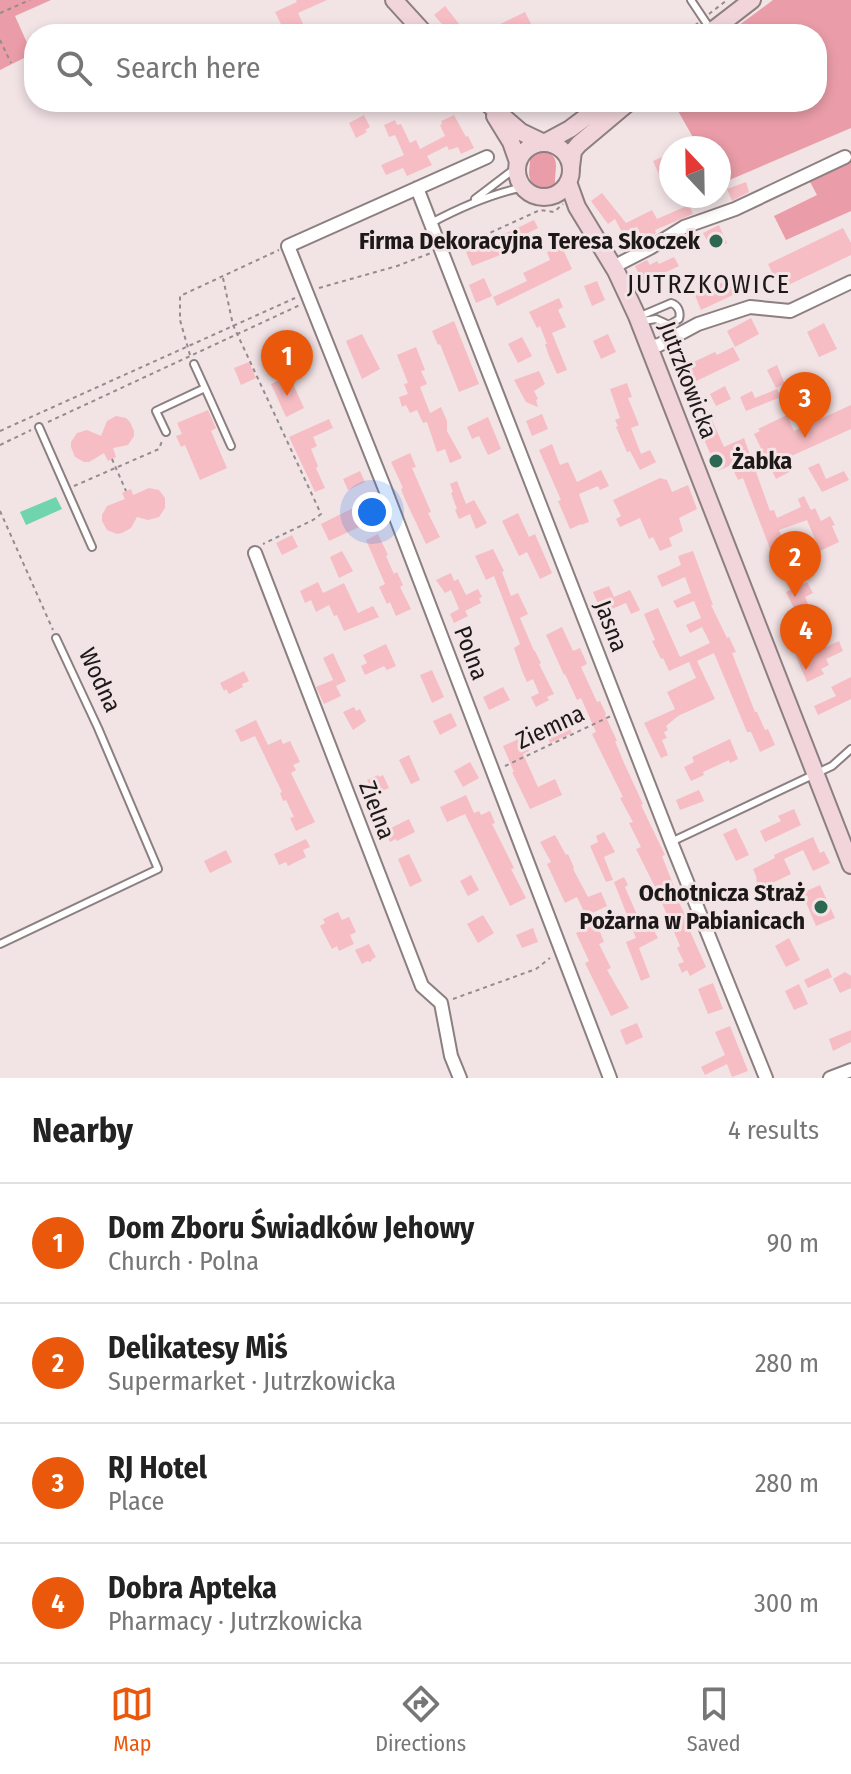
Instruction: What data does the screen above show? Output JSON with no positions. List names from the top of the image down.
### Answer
{
  "streets": {
    "main road": ["Jutrzkowicka"],
    "street": ["Jasna", "Polna", "Zielna"],
    "lane": ["Wodna"],
    "path": ["Ziemna"]
  },
  "crossings": [
    ["Jasna", "Ziemna"],
    ["Polna", "Ziemna"]
  ],
  "districts": ["JUTRZKOWICE"],
  "places": ["Firma Dekoracyjna Teresa Skoczek", "Żabka", "Ochotnicza Straż Pożarna w Pabianicach"],
  "north": "top",
  "page": {
    "search": "Search here",
    "pins": [
      "1",
      "3",
      "2",
      "4"
    ],
    "heading": ["Nearby", "4 results"],
    "list": [
      {
        "mark": "1",
        "name": "Dom Zboru Świadków Jehowy",
        "note": "Church · Polna",
        "value": "90 m"
      },
      {
        "mark": "2",
        "name": "Delikatesy Miś",
        "note": "Supermarket · Jutrzkowicka",
        "value": "280 m"
      },
      {
        "mark": "3",
        "name": "RJ Hotel",
        "note": "Place",
        "value": "280 m"
      },
      {
        "mark": "4",
        "name": "Dobra Apteka",
        "note": "Pharmacy · Jutrzkowicka",
        "value": "300 m"
      }
    ],
    "nav": ["Map", "Directions", "Saved"]
  }
}
